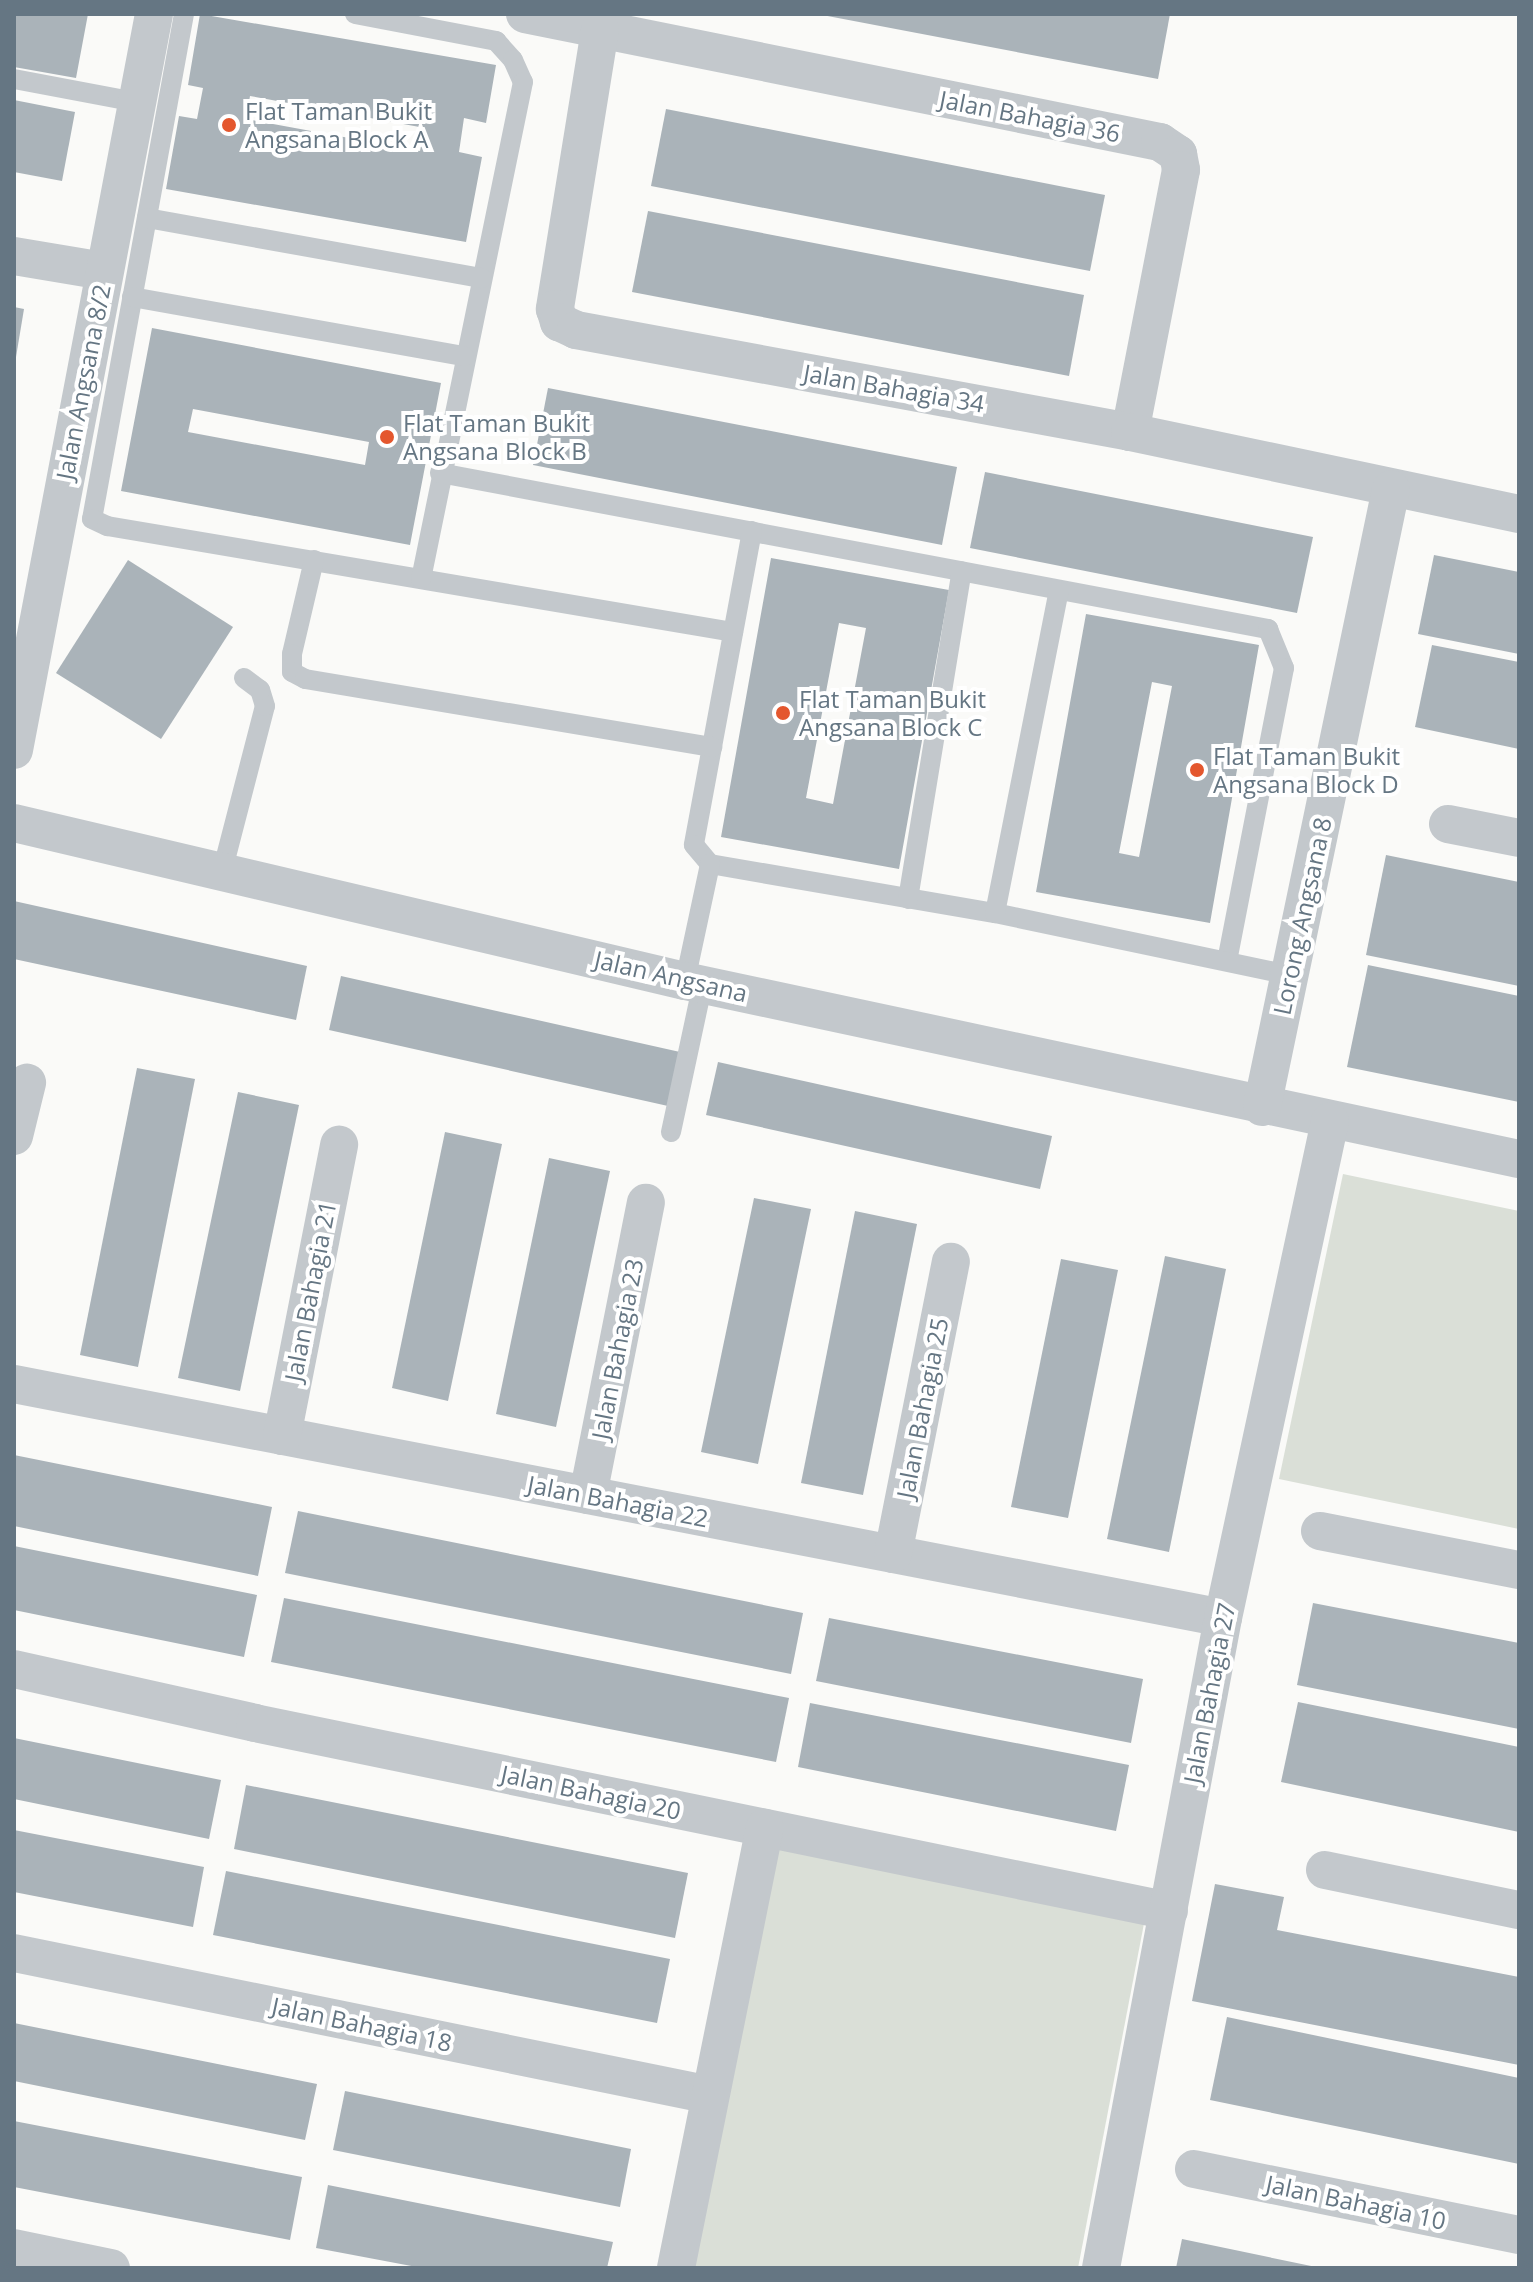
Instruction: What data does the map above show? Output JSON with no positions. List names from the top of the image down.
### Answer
{
  "streets": {
    "street": [
      "Jalan Bahagia 36",
      "Jalan Angsana 8/2",
      "Jalan Bahagia 34",
      "Lorong Angsana 8",
      "Jalan Angsana",
      "Jalan Bahagia 21",
      "Jalan Bahagia 23",
      "Jalan Bahagia 25",
      "Jalan Bahagia 22",
      "Jalan Bahagia 27",
      "Jalan Bahagia 20",
      "Jalan Bahagia 18",
      "Jalan Bahagia 10"
    ]
  },
  "crossings": [
    ["Jalan Bahagia 36", "Jalan Bahagia 34"],
    ["Jalan Bahagia 34", "Lorong Angsana 8"],
    ["Lorong Angsana 8", "Jalan Angsana"],
    ["Jalan Angsana", "Jalan Bahagia 27"],
    ["Jalan Bahagia 21", "Jalan Bahagia 22"],
    ["Jalan Bahagia 23", "Jalan Bahagia 22"],
    ["Jalan Bahagia 25", "Jalan Bahagia 22"],
    ["Jalan Bahagia 22", "Jalan Bahagia 27"],
    ["Jalan Bahagia 27", "Jalan Bahagia 20"]
  ],
  "places": [
    "Flat Taman Bukit Angsana Block A",
    "Flat Taman Bukit Angsana Block B",
    "Flat Taman Bukit Angsana Block C",
    "Flat Taman Bukit Angsana Block D"
  ]
}
